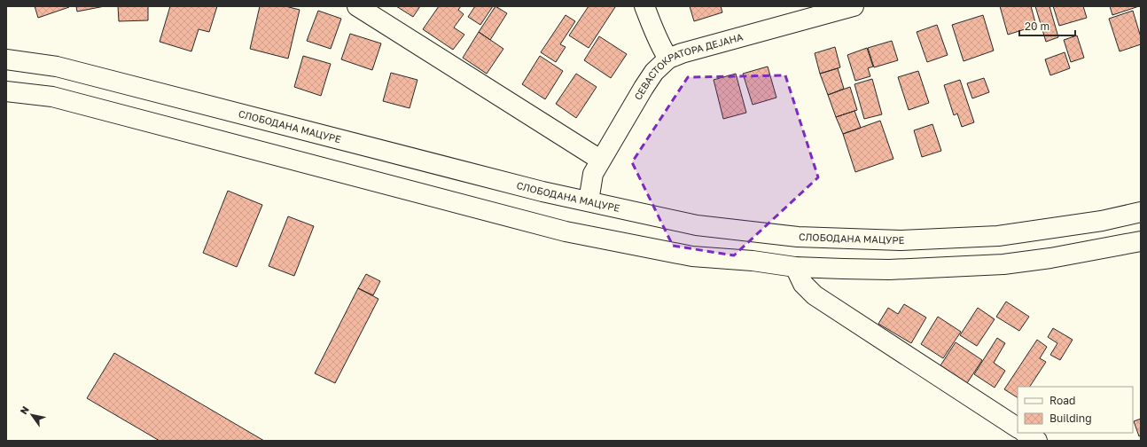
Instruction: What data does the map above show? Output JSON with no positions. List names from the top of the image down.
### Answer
{
  "streets": {
    "street": ["СЕВАСТОКРАТОРА ДЕЈАНА", "СЛОБОДАНА МАЦУРЕ"]
  },
  "crossings": [
    ["СЕВАСТОКРАТОРА ДЕЈАНА", "СЛОБОДАНА МАЦУРЕ"]
  ],
  "legend": ["Road", "Building"],
  "scale_bar": "20 m",
  "north": "top left"
}
